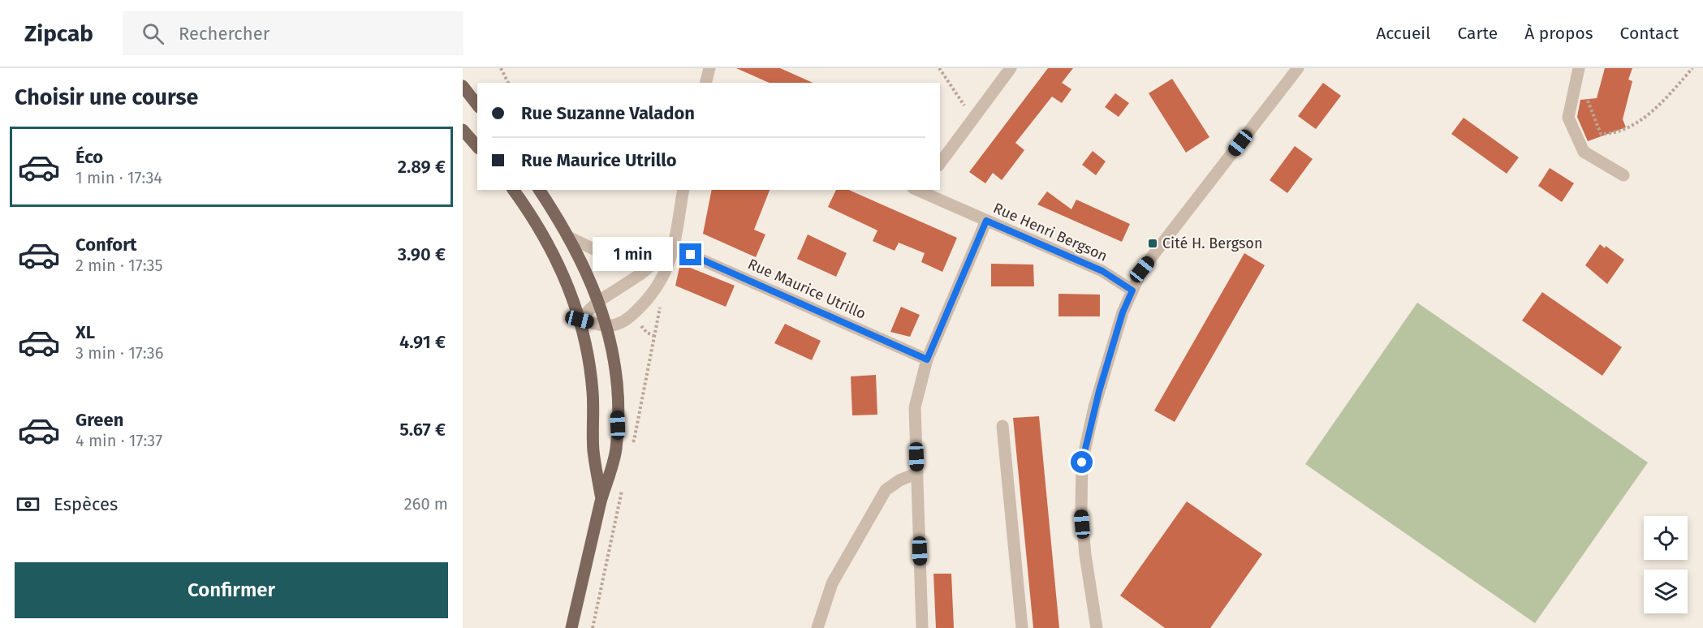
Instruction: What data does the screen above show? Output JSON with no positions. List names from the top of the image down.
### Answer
{
  "streets": {
    "street": ["Rue Henri Bergson", "Rue Maurice Utrillo"]
  },
  "places": {
    "transit": ["Cité H. Bergson"]
  },
  "page": {
    "header": "Zipcab",
    "search": "Rechercher",
    "nav": [
      "Accueil",
      "Carte",
      "À propos",
      "Contact"
    ],
    "heading": "Choisir une course",
    "banner": ["Rue Suzanne Valadon", "Rue Maurice Utrillo"],
    "list": [
      {
        "name": "Éco",
        "note": "1 min · 17:34",
        "value": "2.89 €"
      },
      {
        "name": "Confort",
        "note": "2 min · 17:35",
        "value": "3.90 €"
      },
      {
        "name": "XL",
        "note": "3 min · 17:36",
        "value": "4.91 €"
      },
      {
        "name": "Green",
        "note": "4 min · 17:37",
        "value": "5.67 €"
      }
    ],
    "bubble": "1 min",
    "pay": ["Espèces", "260 m"],
    "buttons": "Confirmer"
  }
}
